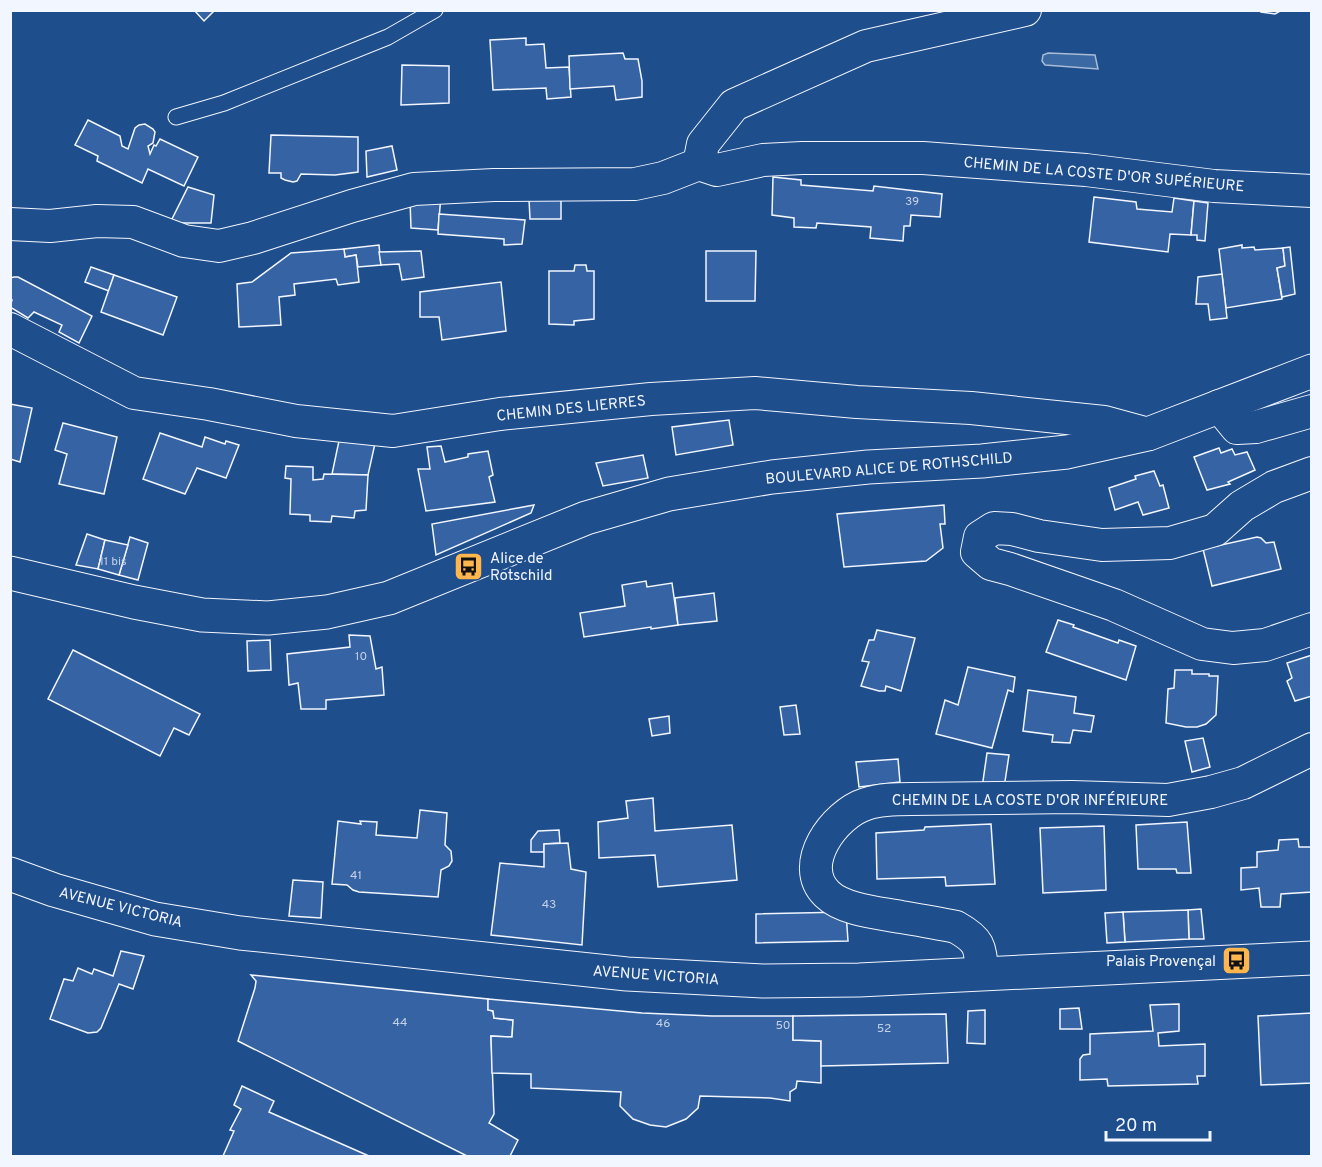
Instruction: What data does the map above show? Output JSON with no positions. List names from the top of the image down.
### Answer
{
  "streets": {
    "main road": ["BOULEVARD ALICE DE ROTHSCHILD", "AVENUE VICTORIA"],
    "street": ["CHEMIN DE LA COSTE D'OR SUPÉRIEURE", "CHEMIN DES LIERRES", "CHEMIN DE LA COSTE D'OR INFÉRIEURE"]
  },
  "crossings": [
    ["CHEMIN DES LIERRES", "BOULEVARD ALICE DE ROTHSCHILD"],
    ["CHEMIN DE LA COSTE D'OR INFÉRIEURE", "AVENUE VICTORIA"]
  ],
  "places": {
    "bus stop": ["Alice de Rotschild", "Palais Provençal"]
  },
  "house_numbers": [
    "39",
    "11 bis",
    "10",
    "41",
    "43",
    "44",
    "46",
    "50",
    "52"
  ],
  "scale_bar": "20 m"
}
